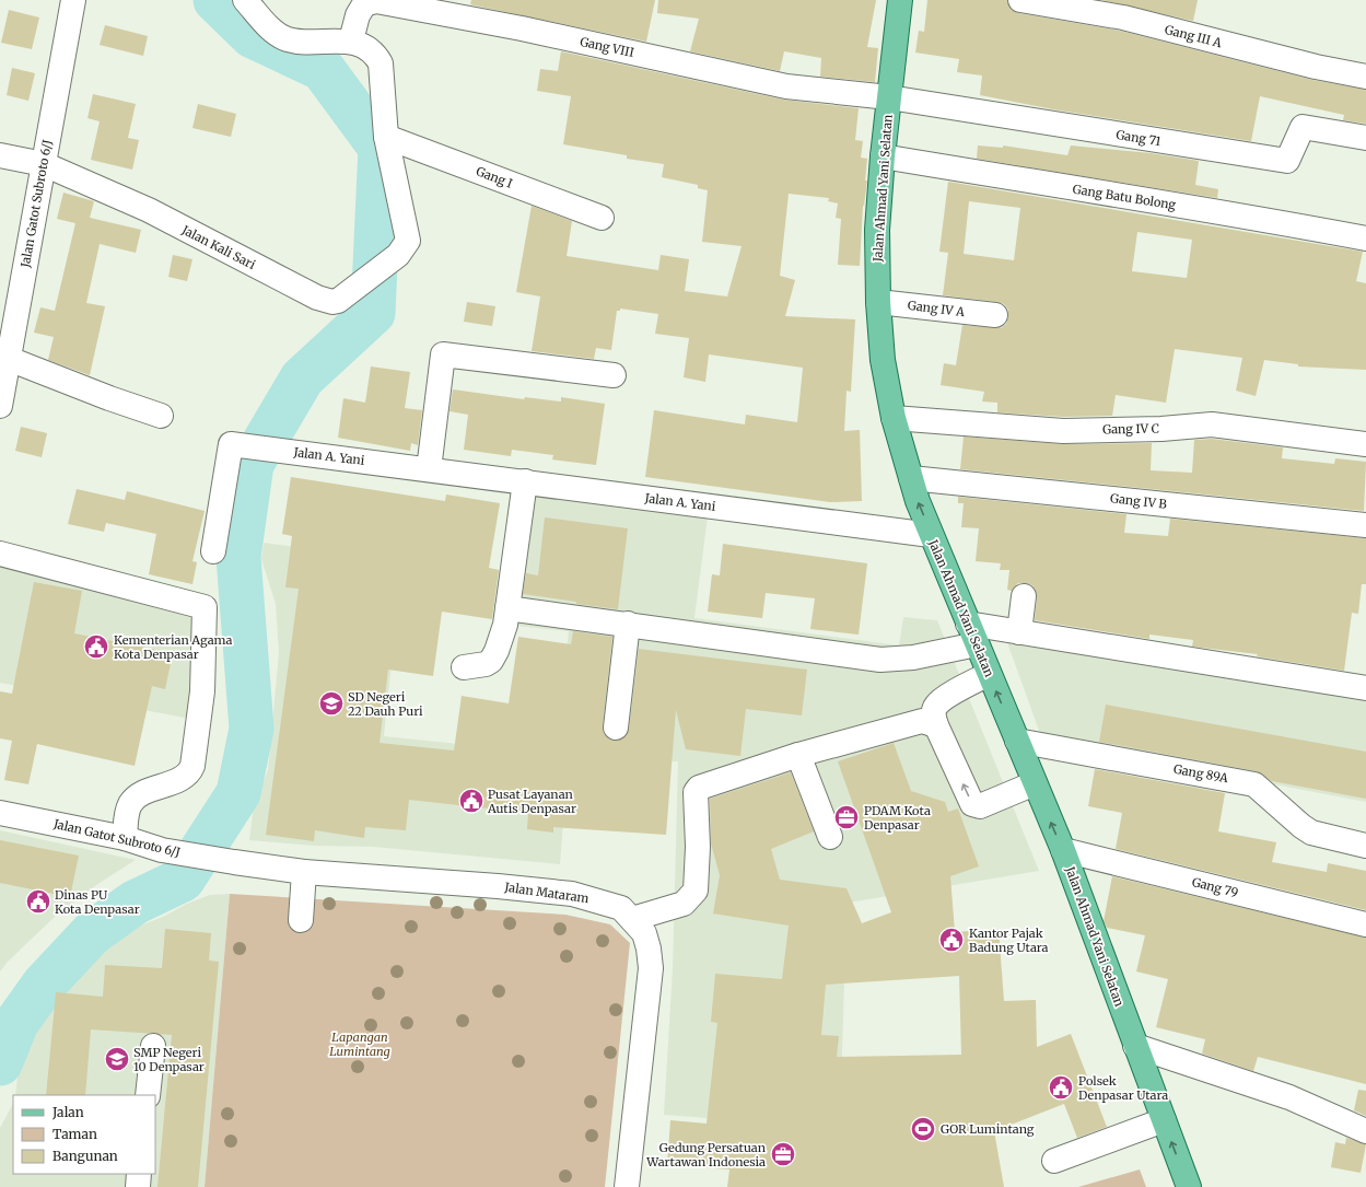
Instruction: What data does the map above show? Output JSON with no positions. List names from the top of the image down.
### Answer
{
  "streets": {
    "main road": ["Jalan Ahmad Yani Selatan"],
    "street": [
      "Gang III A",
      "Gang VIII",
      "Gang 71",
      "Gang I",
      "Gang Batu Bolong",
      "Jalan Gatot Subroto 6/J",
      "Jalan Kali Sari",
      "Gang IV A",
      "Gang IV C",
      "Jalan A. Yani",
      "Gang IV B",
      "Gang 89A",
      "Gang 79",
      "Jalan Mataram"
    ]
  },
  "crossings": [
    ["Gang VIII", "Gang 71"],
    ["Gang VIII", "Jalan Ahmad Yani Selatan"],
    ["Gang VIII", "Jalan Kali Sari"],
    ["Gang 71", "Jalan Ahmad Yani Selatan"],
    ["Gang I", "Jalan Kali Sari"],
    ["Jalan Ahmad Yani Selatan", "Gang Batu Bolong"],
    ["Jalan Ahmad Yani Selatan", "Gang IV A"],
    ["Jalan Ahmad Yani Selatan", "Gang IV C"],
    ["Jalan Ahmad Yani Selatan", "Jalan A. Yani"],
    ["Jalan Ahmad Yani Selatan", "Gang IV B"],
    ["Jalan Ahmad Yani Selatan", "Gang 89A"],
    ["Jalan Ahmad Yani Selatan", "Gang 79"],
    ["Jalan Gatot Subroto 6/J", "Jalan Kali Sari"],
    ["Jalan Gatot Subroto 6/J", "Jalan Mataram"]
  ],
  "parks": ["Lapangan Lumintang"],
  "places": {
    "public building": [
      "Kementerian Agama Kota Denpasar",
      "Pusat Layanan Autis Denpasar",
      "Dinas PU Kota Denpasar",
      "Kantor Pajak Badung Utara",
      "Polsek Denpasar Utara"
    ],
    "school or university": ["SD Negeri 22 Dauh Puri", "SMP Negeri 10 Denpasar"],
    "office": ["PDAM Kota Denpasar", "Gedung Persatuan Wartawan Indonesia"],
    "sports": ["GOR Lumintang"]
  },
  "legend": ["Jalan", "Taman", "Bangunan"]
}
